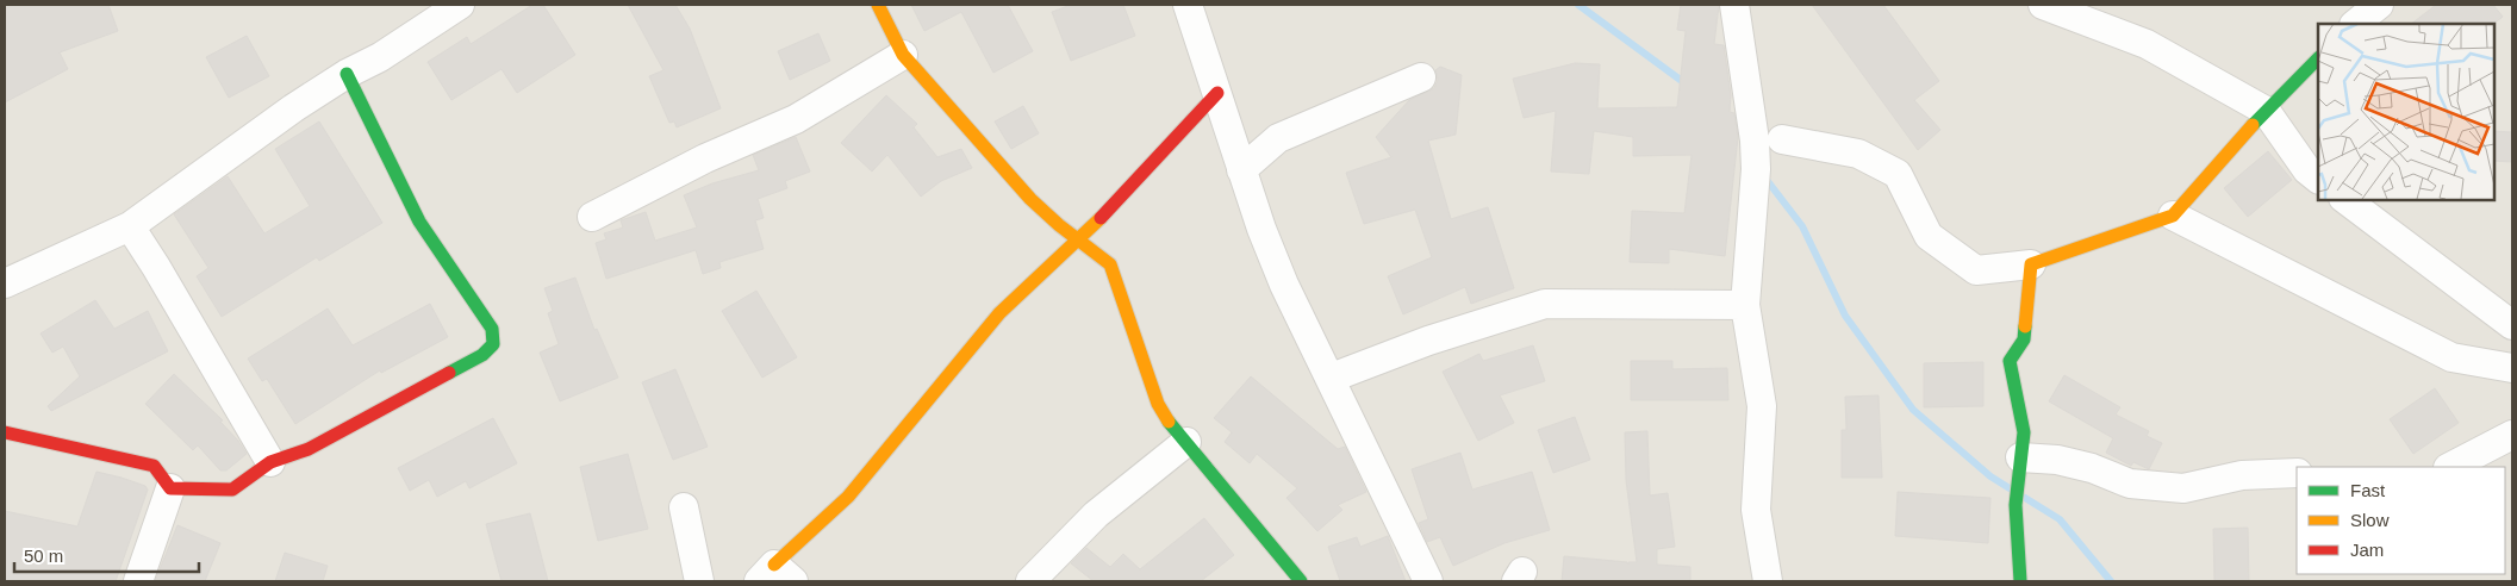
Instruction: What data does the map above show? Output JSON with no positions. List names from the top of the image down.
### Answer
{
  "legend": ["Fast", "Slow", "Jam"],
  "scale_bar": "50 m"
}
